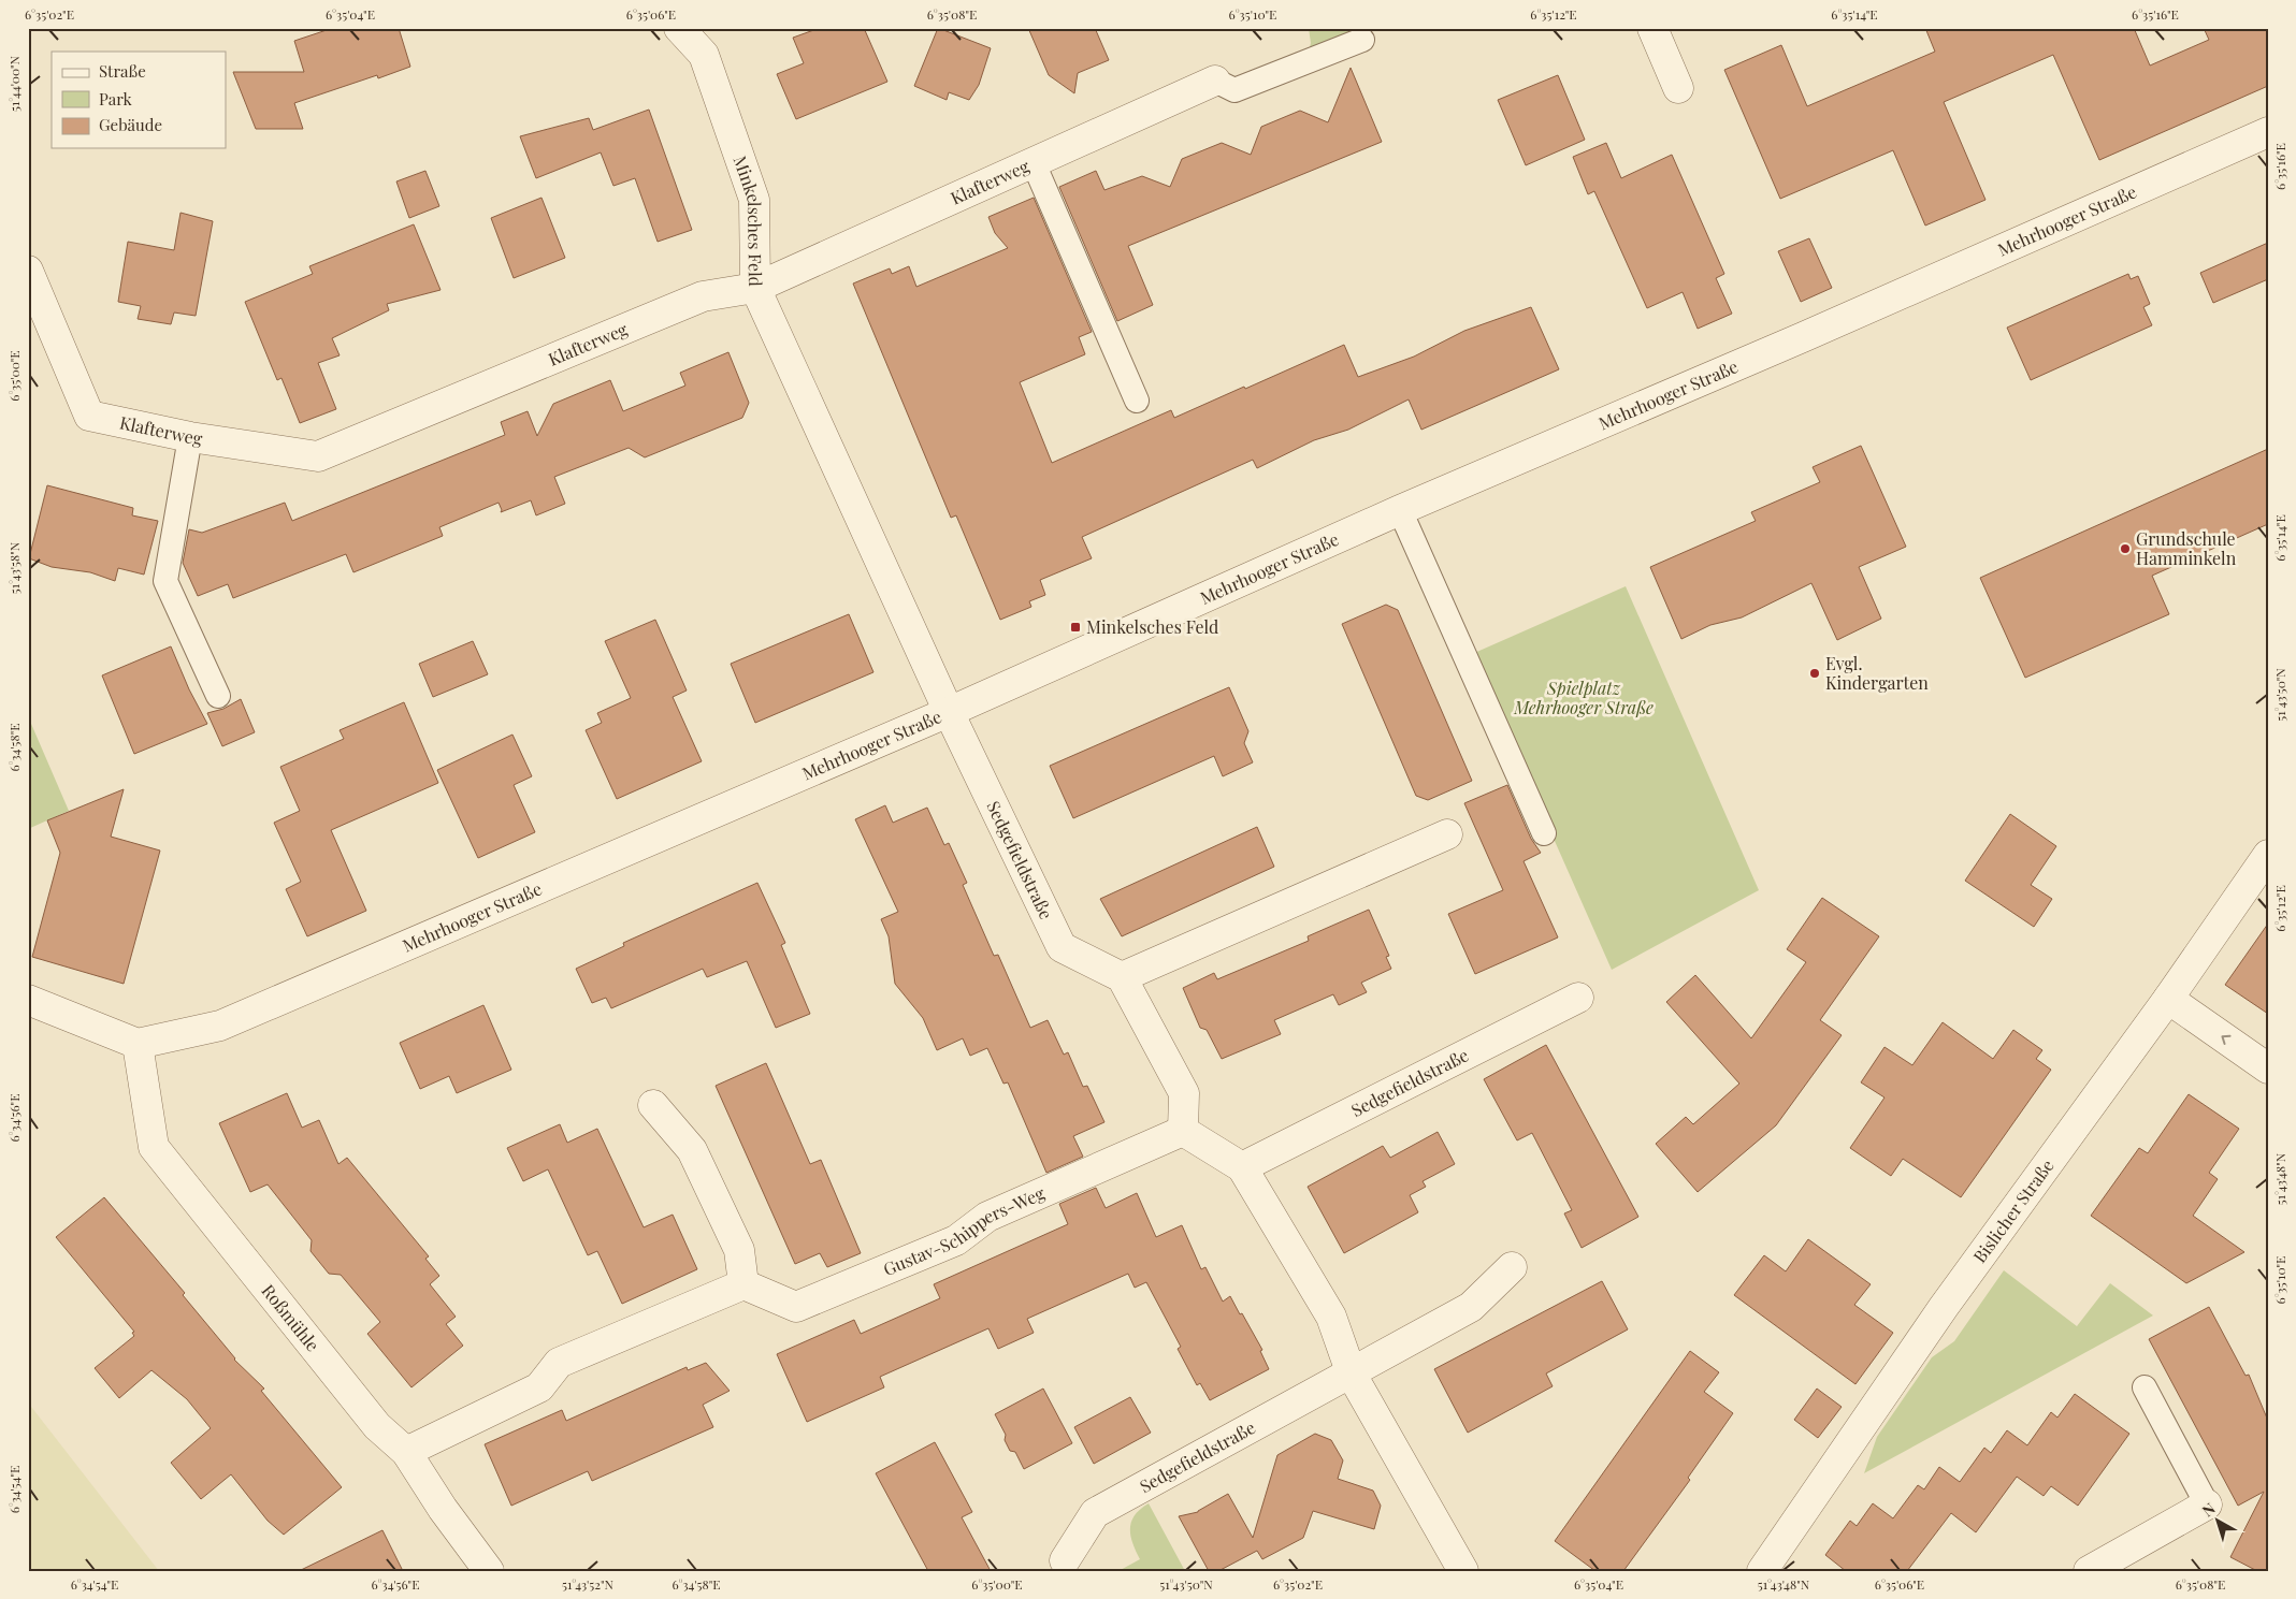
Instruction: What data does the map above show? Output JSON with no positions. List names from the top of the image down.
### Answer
{
  "streets": {
    "street": [
      "Klafterweg",
      "Mehrhooger Straße",
      "Minkelsches Feld",
      "Sedgefieldstraße",
      "Bislicher Straße",
      "Gustav-Schippers-Weg",
      "Roßmühle"
    ]
  },
  "crossings": [
    ["Klafterweg", "Minkelsches Feld"],
    ["Mehrhooger Straße", "Minkelsches Feld"],
    ["Mehrhooger Straße", "Sedgefieldstraße"],
    ["Mehrhooger Straße", "Roßmühle"],
    ["Minkelsches Feld", "Sedgefieldstraße"]
  ],
  "parks": ["Spielplatz Mehrhooger Straße"],
  "places": {
    "other": ["Grundschule Hamminkeln", "Evgl. Kindergarten"],
    "transit": ["Minkelsches Feld"]
  },
  "legend": ["Straße", "Park", "Gebäude"],
  "north": "top left",
  "coordinates": [
    "6°35'02\"E",
    "6°35'04\"E",
    "6°35'06\"E",
    "6°35'08\"E",
    "6°35'10\"E",
    "6°35'12\"E",
    "6°35'14\"E",
    "6°35'16\"E",
    "51°44'00\"N",
    "6°35'00\"E",
    "51°43'58\"N",
    "51°43'50\"N",
    "6°34'58\"E",
    "6°34'56\"E",
    "51°43'48\"N",
    "6°34'54\"E",
    "51°43'52\"N"
  ]
}
